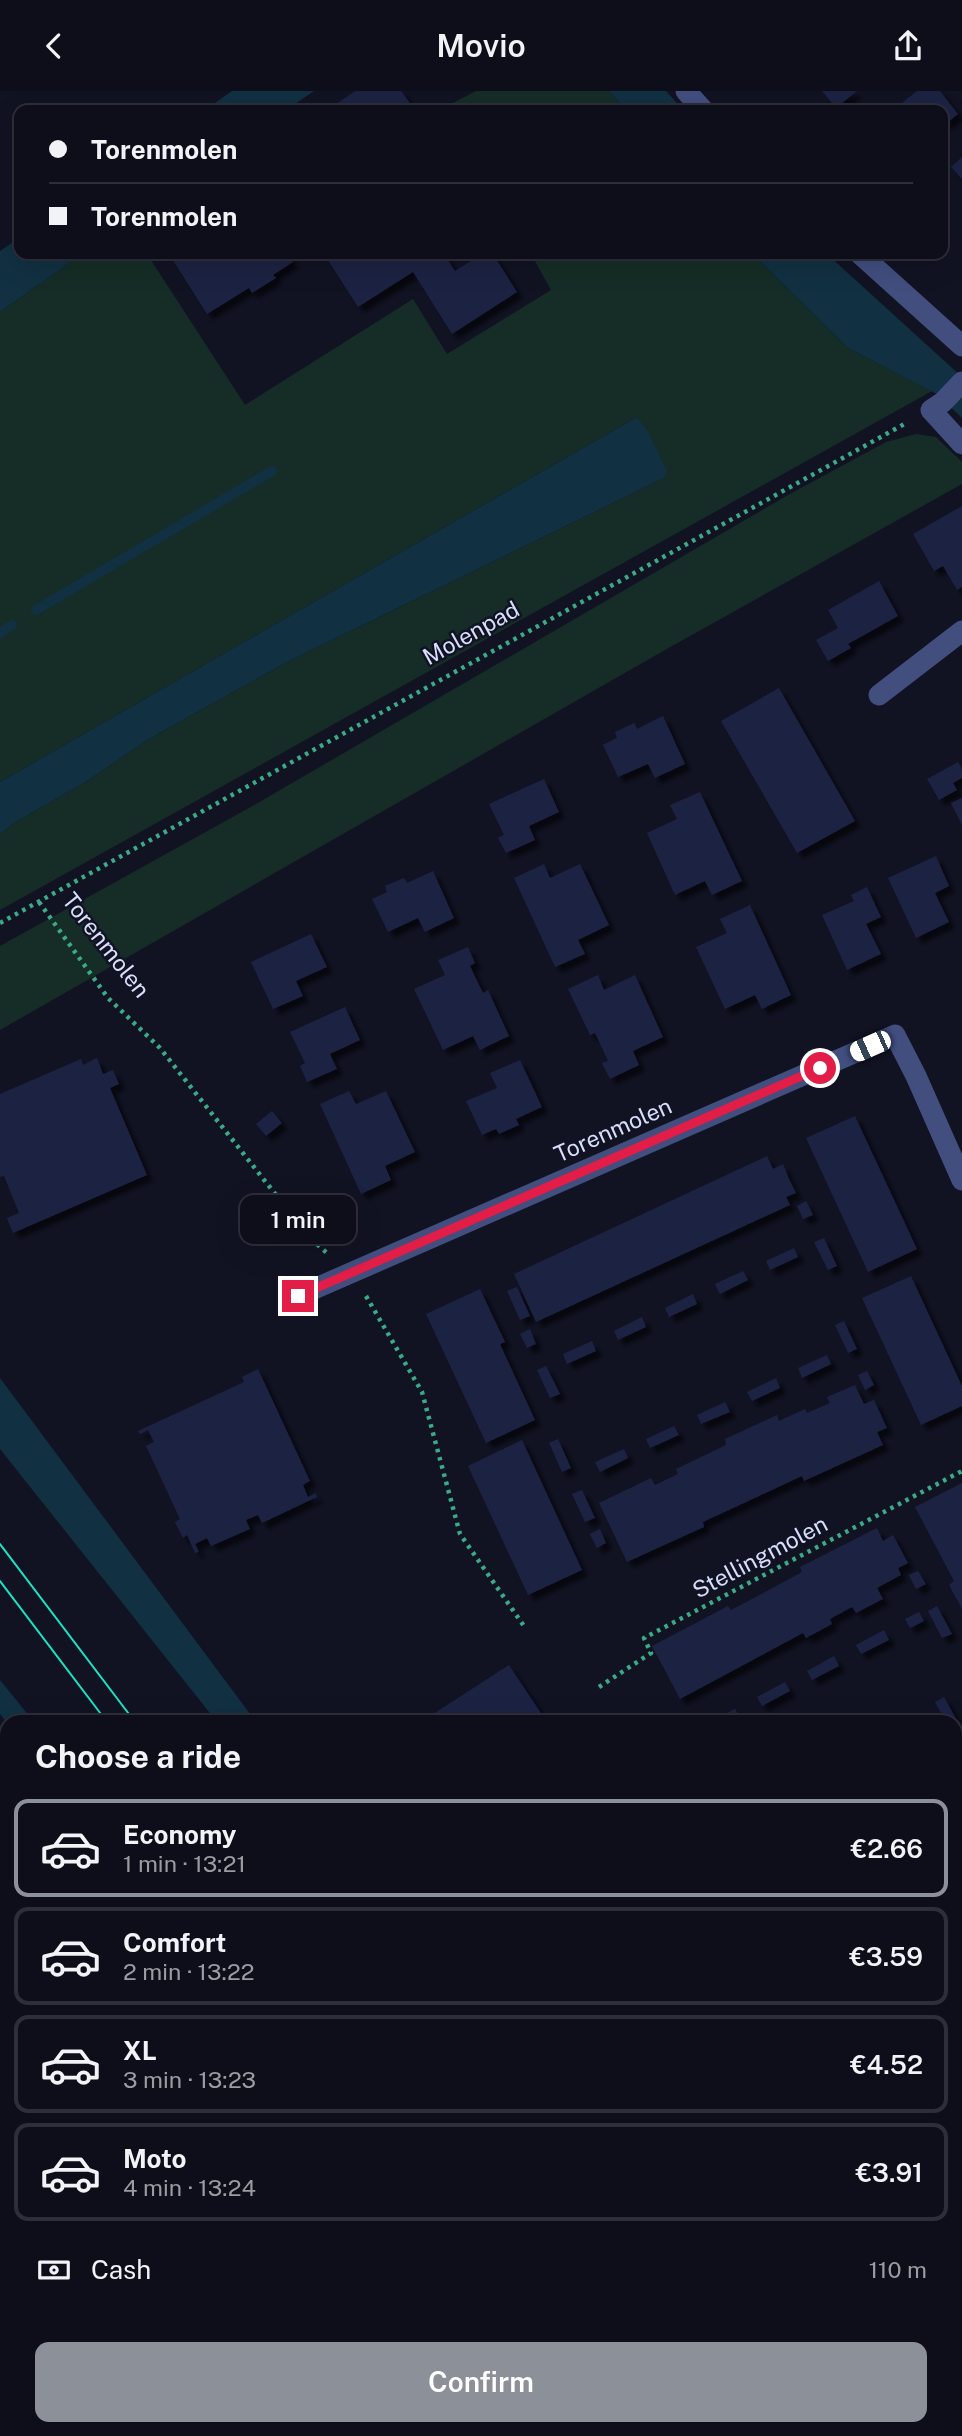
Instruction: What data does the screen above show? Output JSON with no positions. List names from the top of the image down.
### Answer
{
  "streets": {
    "street": ["Torenmolen"],
    "path": ["Molenpad", "Stellingmolen"]
  },
  "crossings": [
    ["Molenpad", "Torenmolen"]
  ],
  "page": {
    "header": "Movio",
    "banner": ["Torenmolen", "Torenmolen"],
    "bubble": "1 min",
    "heading": "Choose a ride",
    "list": [
      {
        "name": "Economy",
        "note": "1 min · 13:21",
        "value": "€2.66"
      },
      {
        "name": "Comfort",
        "note": "2 min · 13:22",
        "value": "€3.59"
      },
      {
        "name": "XL",
        "note": "3 min · 13:23",
        "value": "€4.52"
      },
      {
        "name": "Moto",
        "note": "4 min · 13:24",
        "value": "€3.91"
      }
    ],
    "pay": ["Cash", "110 m"],
    "buttons": "Confirm"
  }
}
